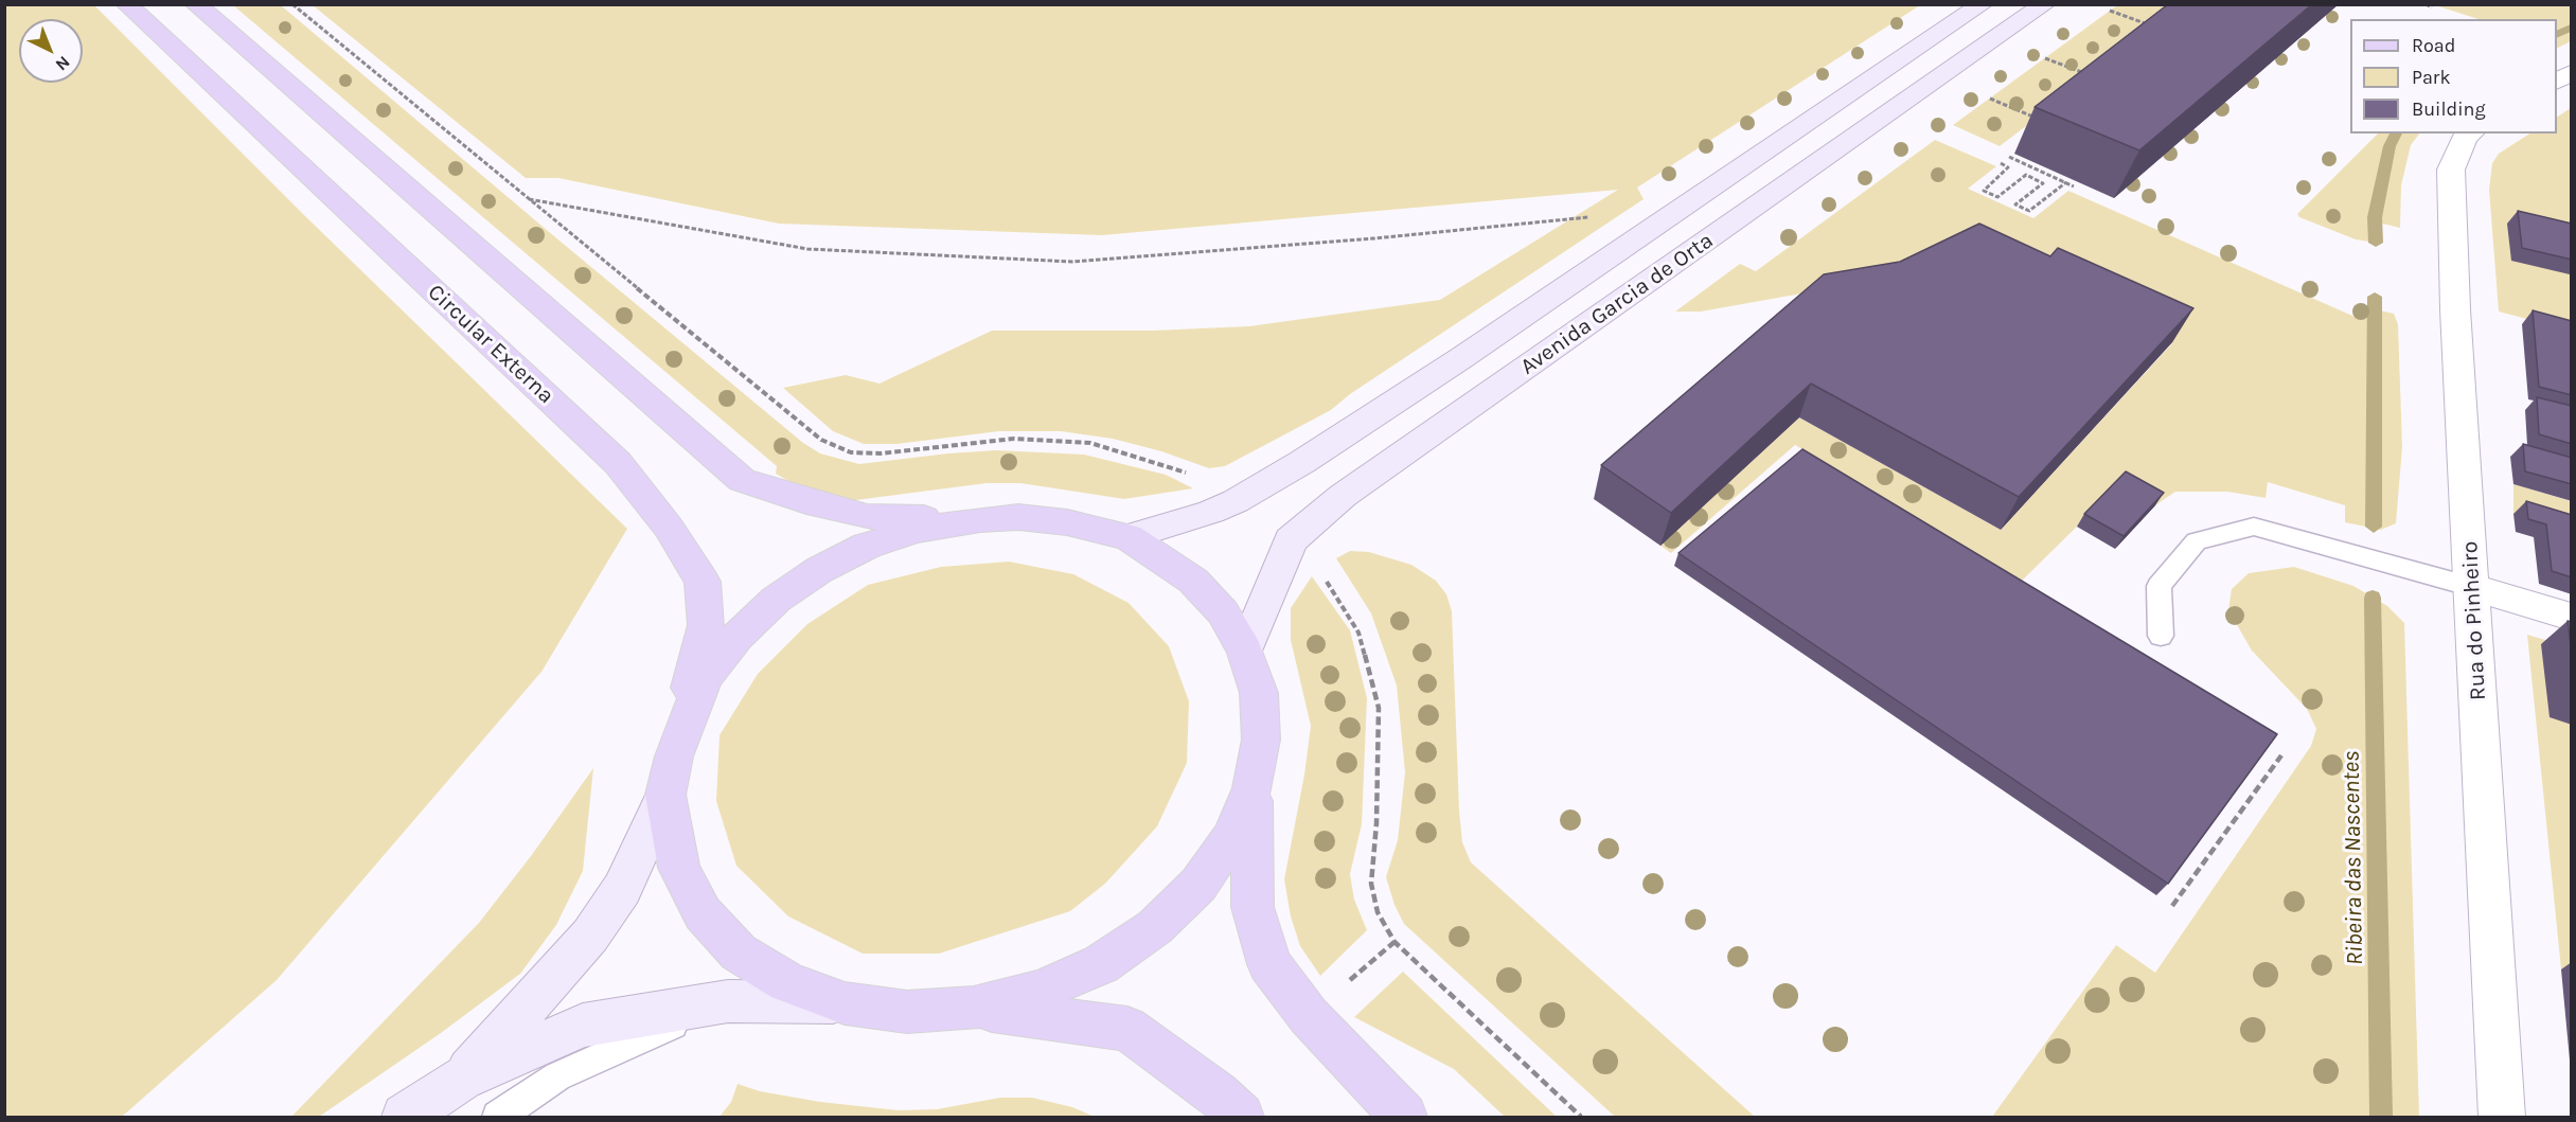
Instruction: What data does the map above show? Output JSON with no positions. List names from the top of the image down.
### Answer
{
  "streets": {
    "main road": ["Avenida Garcia de Orta", "Circular Externa"],
    "street": ["Rua do Pinheiro"]
  },
  "water": ["Ribeira das Nascentes"],
  "legend": ["Road", "Park", "Building"],
  "north": "bottom right"
}
